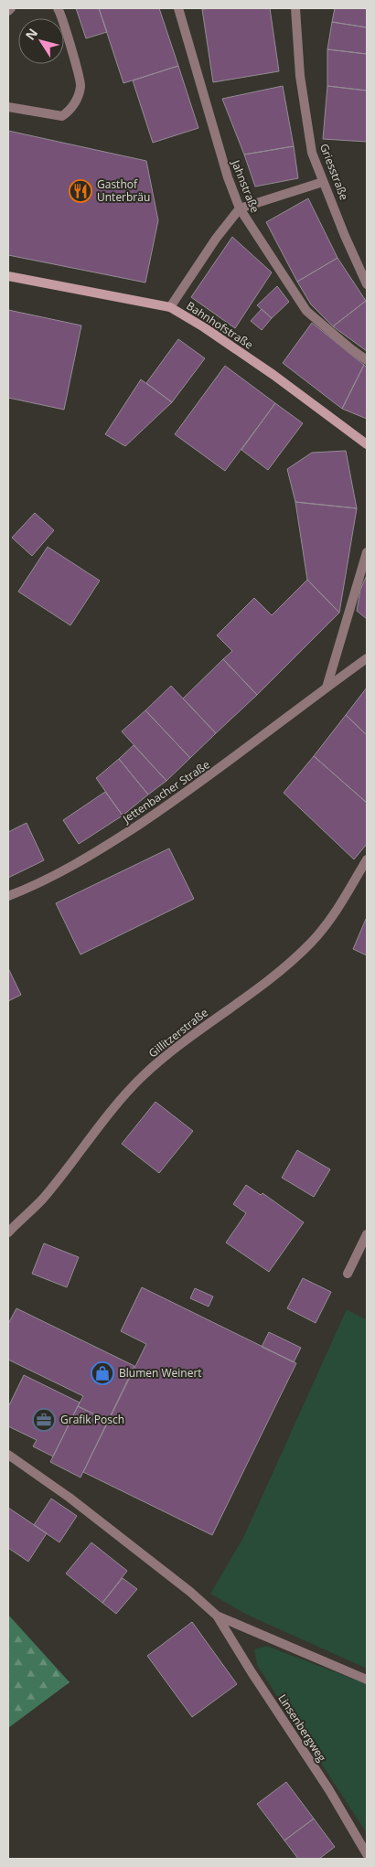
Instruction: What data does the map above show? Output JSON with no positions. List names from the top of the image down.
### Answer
{
  "streets": {
    "main road": ["Bahnhofstraße"],
    "street": [
      "Griesstraße",
      "Jahnstraße",
      "Jettenbacher Straße",
      "Gillitzerstraße",
      "Linsenbergweg"
    ]
  },
  "places": {
    "restaurant": ["Gasthof Unterbräu"],
    "shop": ["Blumen Weinert"],
    "office": ["Grafik Posch"]
  },
  "north": "top left"
}
